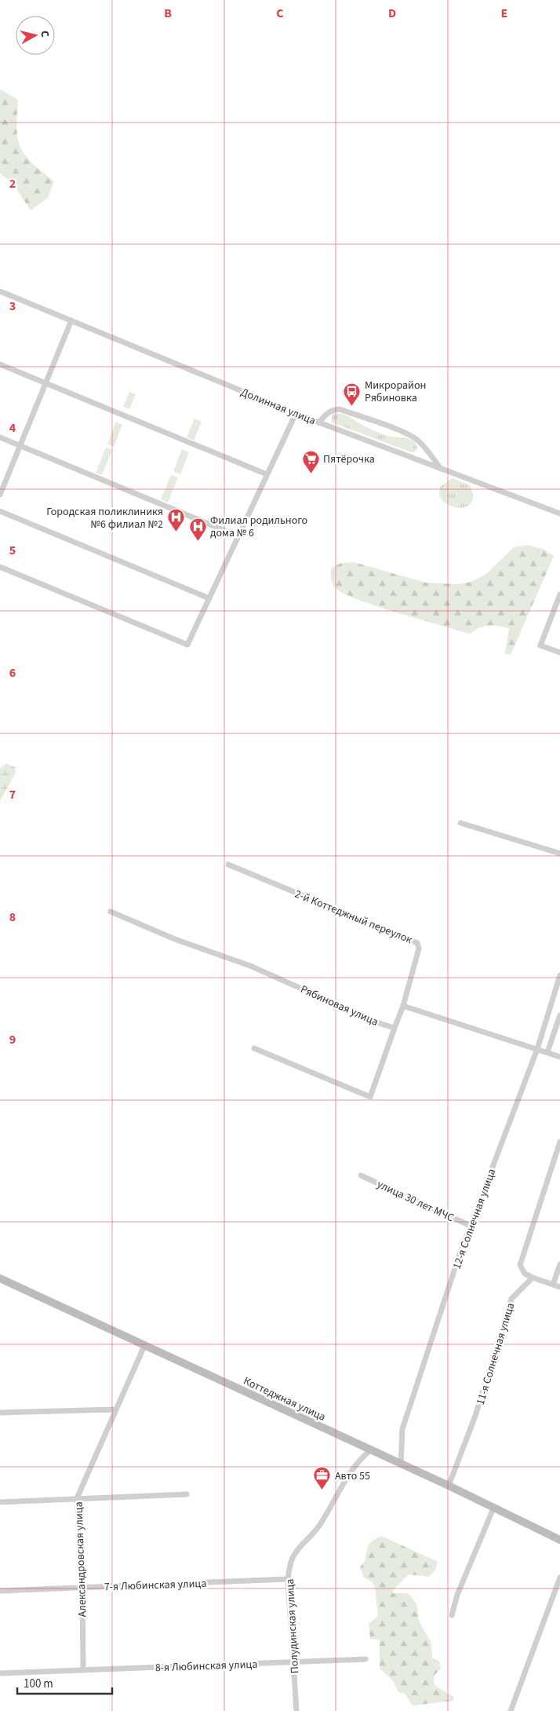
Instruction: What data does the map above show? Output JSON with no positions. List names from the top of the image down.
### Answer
{
  "streets": {
    "street": [
      "Долинная улица",
      "2-й Коттеджный переулок",
      "Рябиновая улица",
      "улица 30 лет МЧС",
      "12-я Солнечная улица",
      "11-я Солнечная улица",
      "Коттеджная улица",
      "Александровская улица",
      "7-я Любинская улица",
      "Полудинская улица",
      "8-я Любинская улица"
    ]
  },
  "crossings": [
    ["улица 30 лет МЧС", "12-я Солнечная улица"],
    ["12-я Солнечная улица", "Коттеджная улица"],
    ["11-я Солнечная улица", "Коттеджная улица"],
    ["Коттеджная улица", "Александровская улица"],
    ["Коттеджная улица", "Полудинская улица"],
    ["Александровская улица", "7-я Любинская улица"],
    ["Александровская улица", "8-я Любинская улица"],
    ["7-я Любинская улица", "Полудинская улица"],
    ["Полудинская улица", "8-я Любинская улица"]
  ],
  "places": {
    "bus stop": ["Микрорайон Рябиновка"],
    "supermarket": ["Пятёрочка"],
    "hospital": ["Городская поликлиникя №6 филиал №2", "Филиал родильного дома № 6"],
    "office": ["Авто 55"]
  },
  "scale_bar": "100 m",
  "north": "right",
  "grid": {
    "columns": [
      "B",
      "C",
      "D",
      "E"
    ],
    "rows": [
      "2",
      "3",
      "4",
      "5",
      "6",
      "7",
      "8",
      "9"
    ]
  }
}
